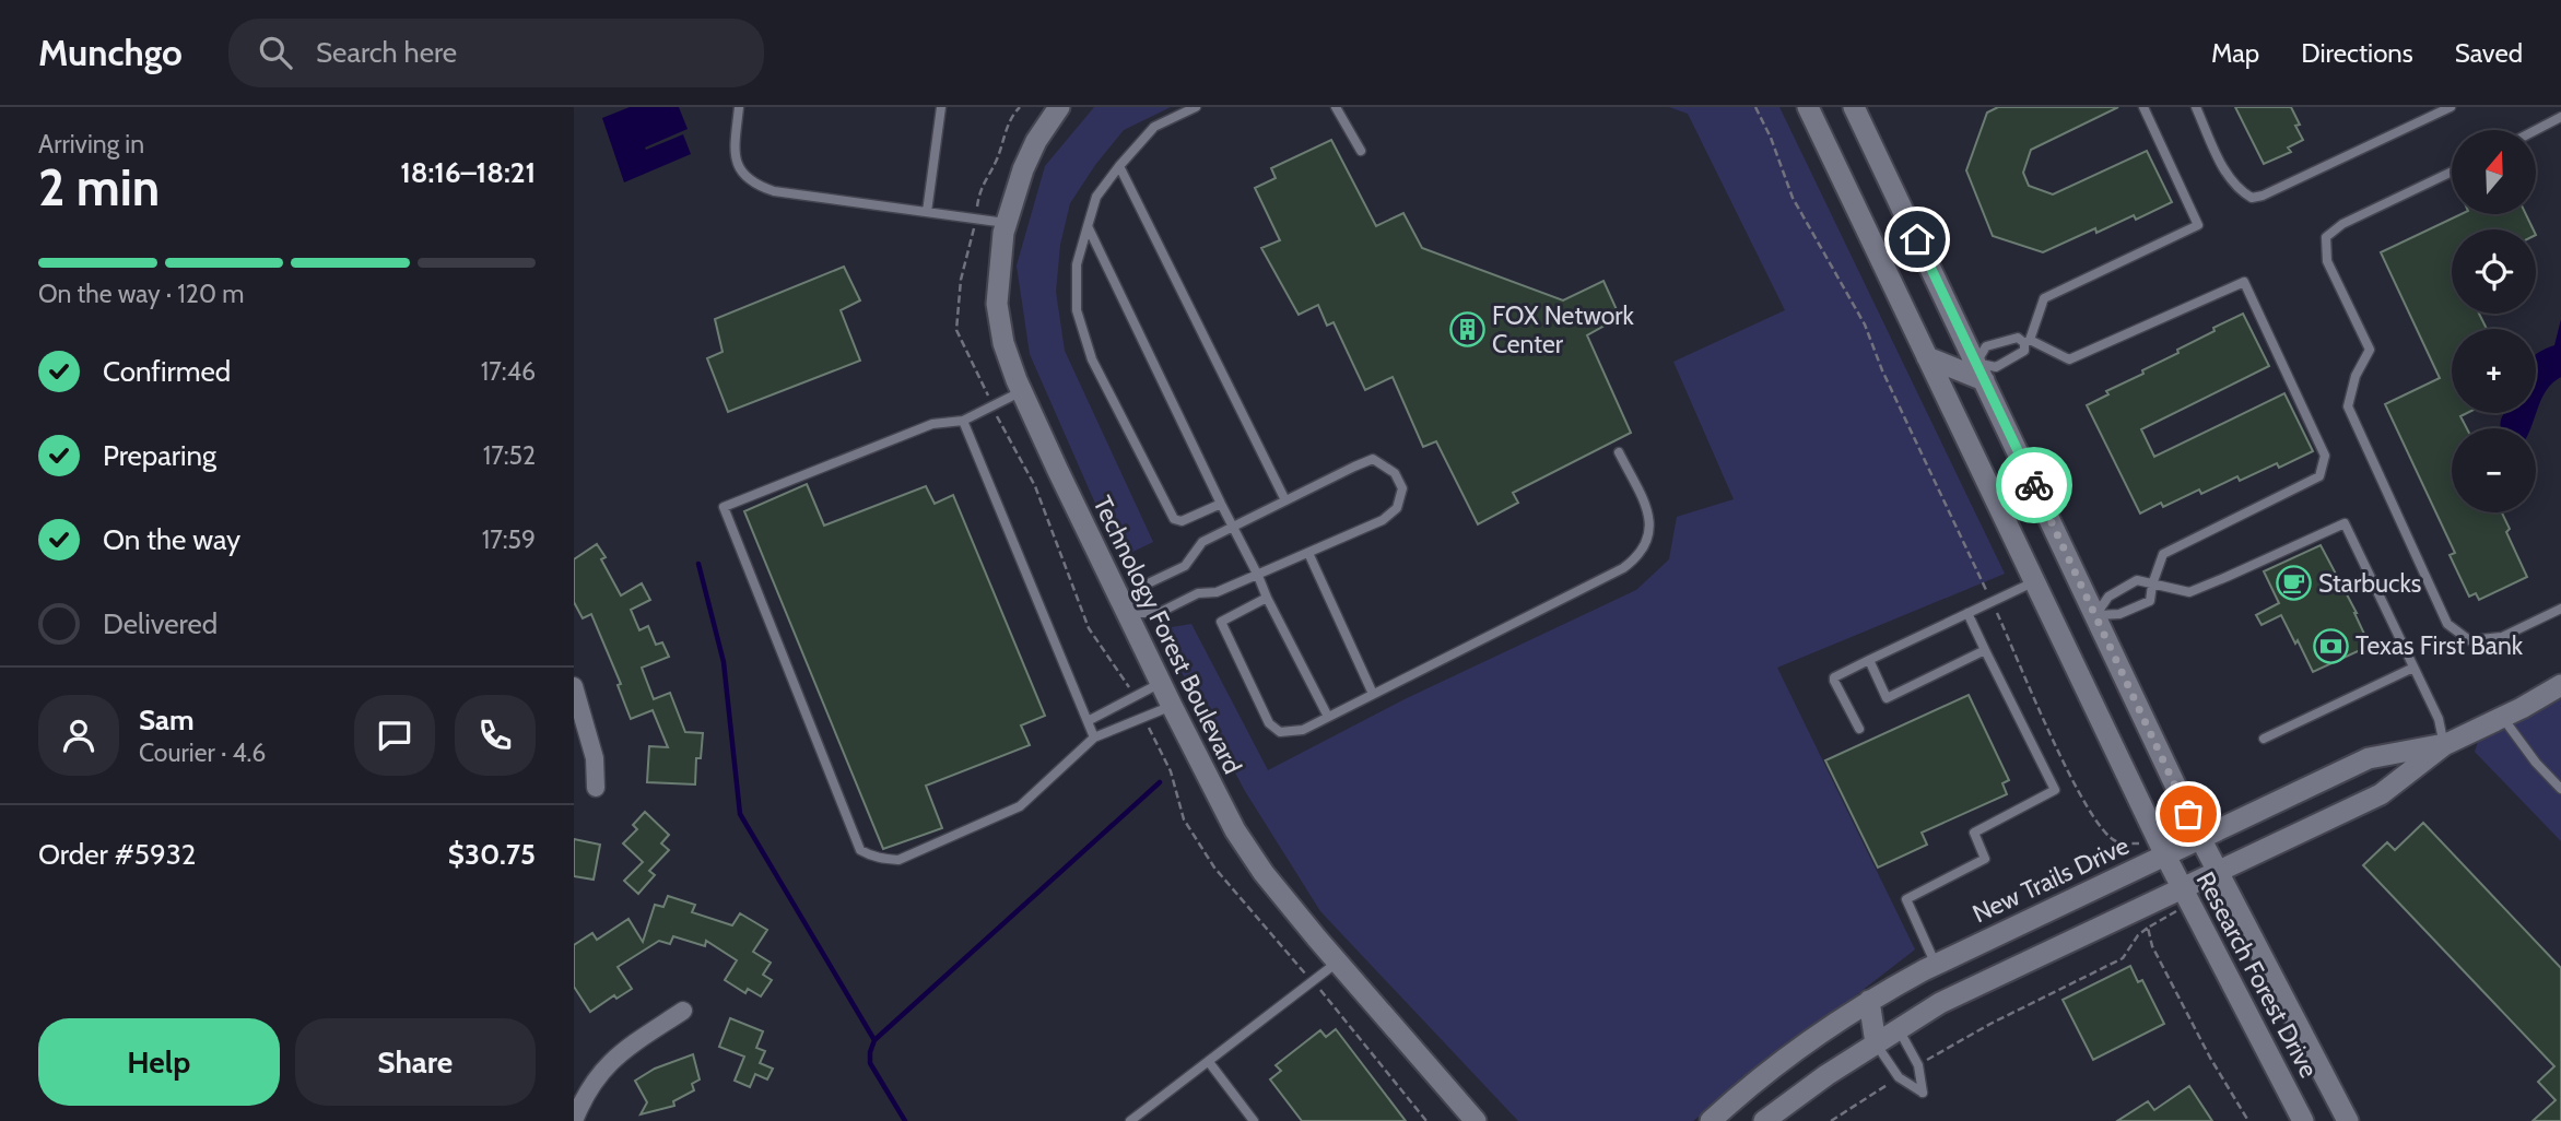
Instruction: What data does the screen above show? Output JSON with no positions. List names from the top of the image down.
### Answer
{
  "streets": {
    "street": ["Technology Forest Boulevard", "New Trails Drive", "Research Forest Drive"]
  },
  "crossings": [
    ["New Trails Drive", "Research Forest Drive"]
  ],
  "places": {
    "building": ["FOX Network Center"],
    "cafe": ["Starbucks"],
    "bank": ["Texas First Bank"]
  },
  "north": "top",
  "page": {
    "header": "Munchgo",
    "search": "Search here",
    "nav": ["Map", "Directions", "Saved"],
    "heading": ["2 min", "Arriving in", "18:16–18:21"],
    "panel": [
      "Sam",
      "Courier · 4.6",
      "Order #5932",
      "$30.75"
    ],
    "map_buttons": ["+", "−"],
    "bar": "On the way · 120 m",
    "list": [
      ["Confirmed", "17:46"],
      ["Preparing", "17:52"],
      ["On the way", "17:59"],
      "Delivered"
    ],
    "buttons": ["Help", "Share"]
  }
}
